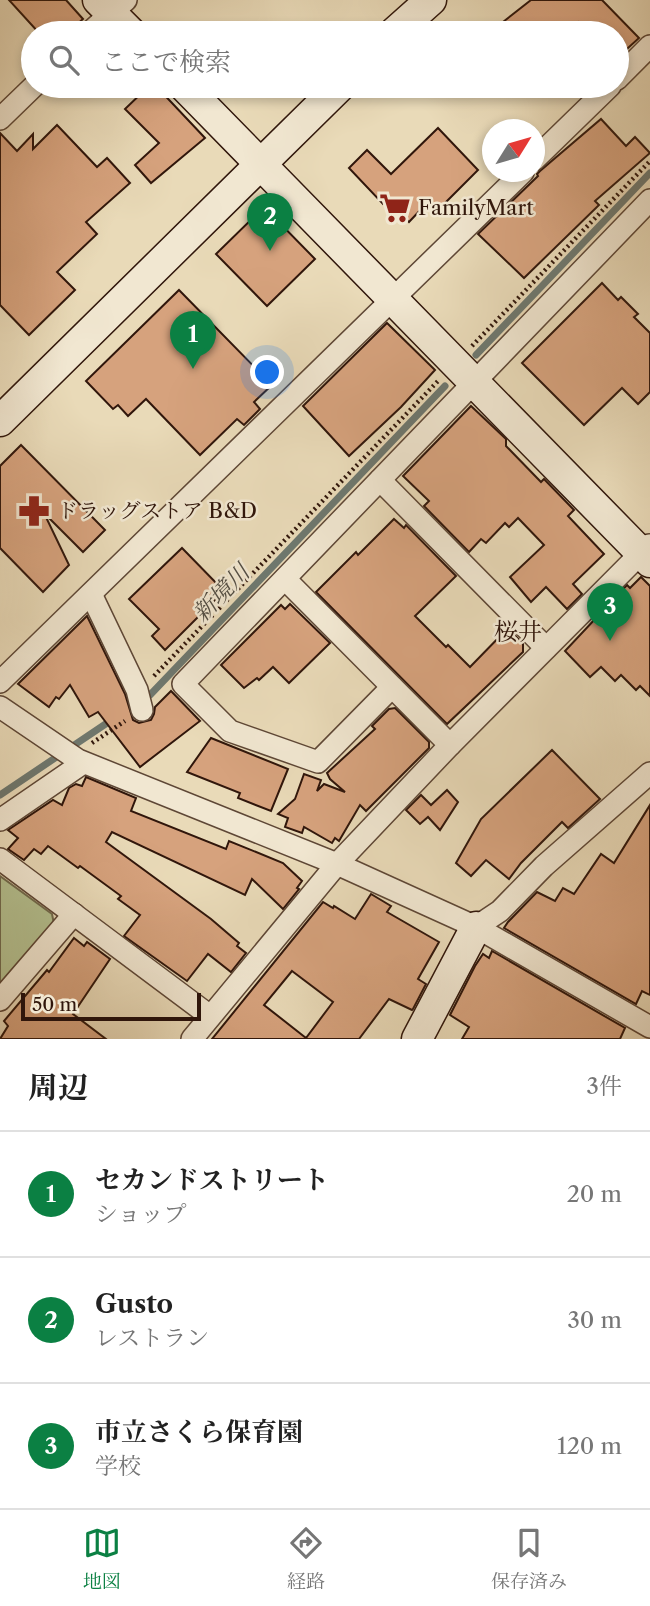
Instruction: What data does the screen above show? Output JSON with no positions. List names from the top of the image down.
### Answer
{
  "districts": ["桜井"],
  "water": ["新境川"],
  "places": {
    "supermarket": ["FamilyMart"],
    "pharmacy": ["ドラッグストア B&D"]
  },
  "scale_bar": "50 m",
  "north": "top right",
  "page": {
    "search": "ここで検索",
    "pins": ["2", "1", "3"],
    "scale": "50 m",
    "heading": ["周辺", "3件"],
    "list": [
      {
        "mark": "1",
        "name": "セカンドストリート",
        "note": "ショップ",
        "value": "20 m"
      },
      {
        "mark": "2",
        "name": "Gusto",
        "note": "レストラン",
        "value": "30 m"
      },
      {
        "mark": "3",
        "name": "市立さくら保育園",
        "note": "学校",
        "value": "120 m"
      }
    ],
    "nav": ["地図", "経路", "保存済み"]
  }
}
